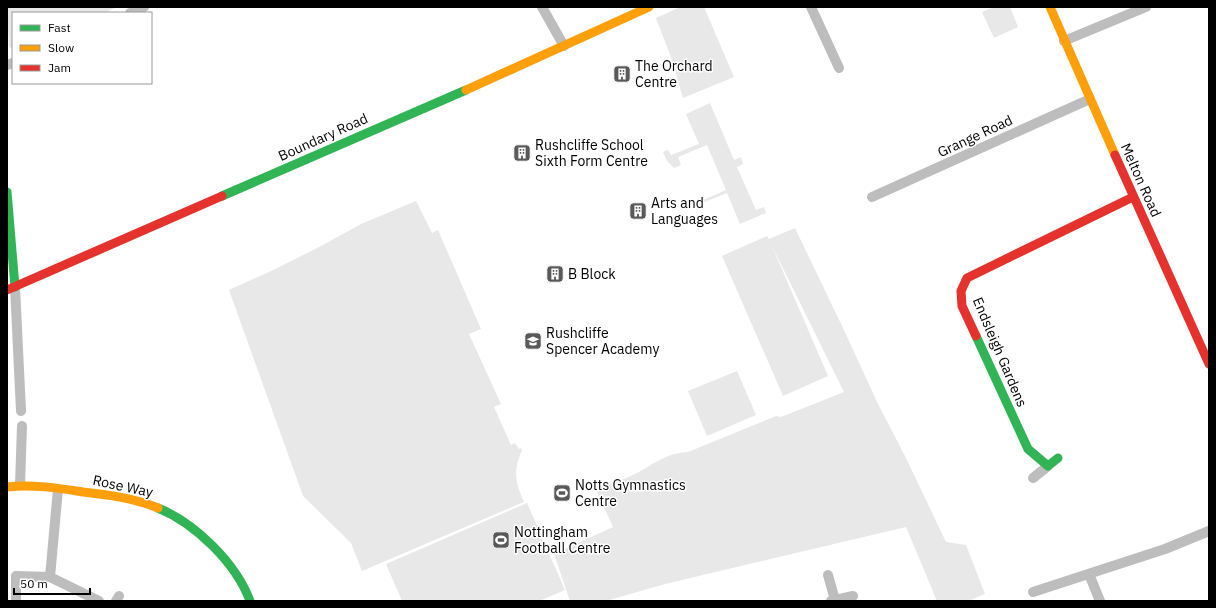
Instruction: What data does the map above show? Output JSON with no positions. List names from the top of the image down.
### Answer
{
  "streets": {
    "street": [
      "Grange Road",
      "Boundary Road",
      "Melton Road",
      "Endsleigh Gardens",
      "Rose Way"
    ]
  },
  "crossings": [
    ["Grange Road", "Melton Road"],
    ["Melton Road", "Endsleigh Gardens"]
  ],
  "places": {
    "building": [
      "The Orchard Centre",
      "Rushcliffe School Sixth Form Centre",
      "Arts and Languages",
      "B Block"
    ],
    "school or university": ["Rushcliffe Spencer Academy"],
    "sports": ["Notts Gymnastics Centre", "Nottingham Football Centre"]
  },
  "legend": ["Fast", "Slow", "Jam"],
  "scale_bar": "50 m"
}
